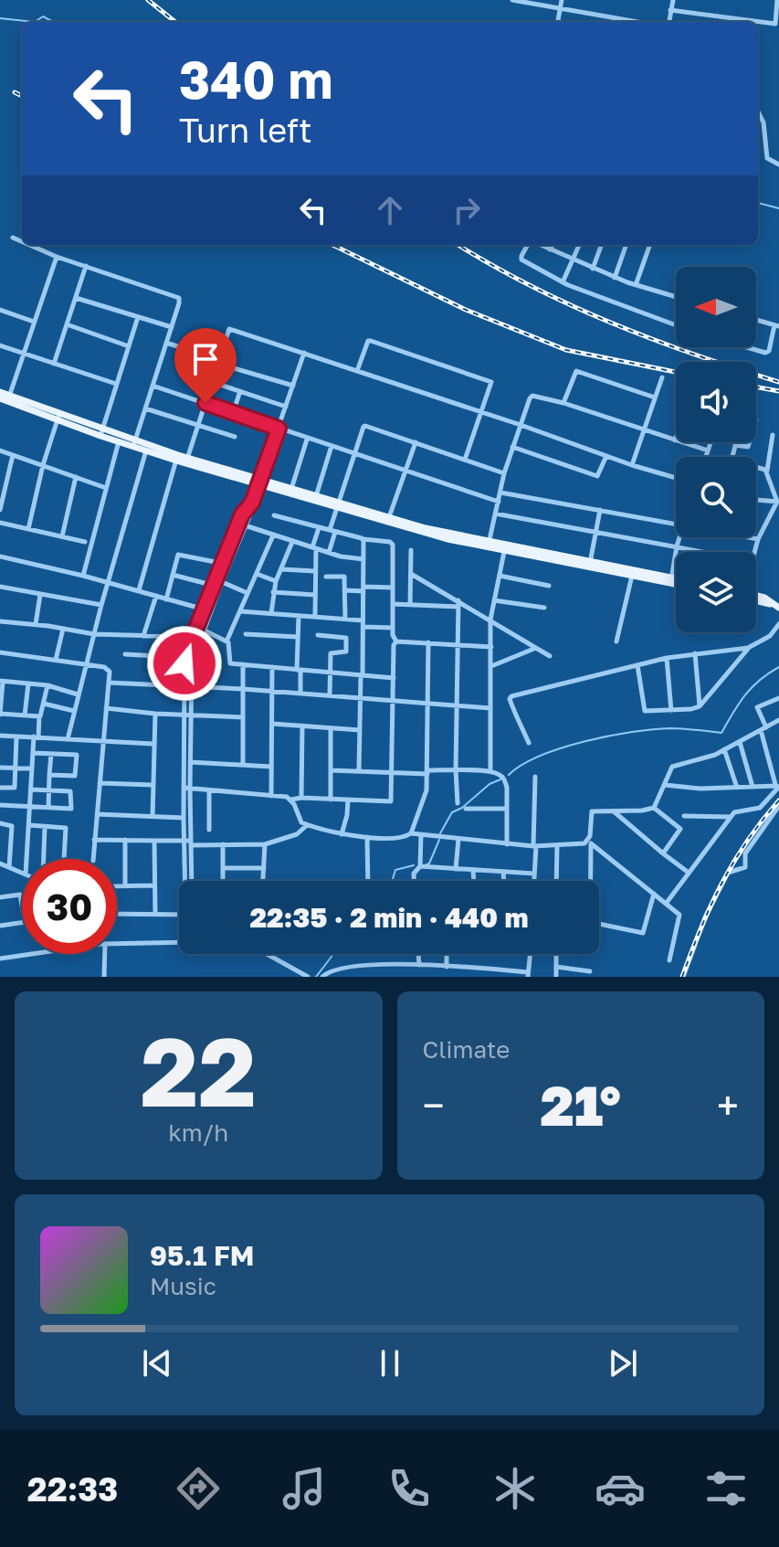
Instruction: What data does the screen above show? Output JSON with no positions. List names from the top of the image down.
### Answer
{
  "north": "left",
  "page": {
    "turn": ["340 m", "Turn left"],
    "limit": "30",
    "trip": "22:35 · 2 min · 440 m",
    "tile": [
      ["22", "km/h"],
      "Climate"
    ],
    "heat": ["−", "21°", "+"],
    "song": ["95.1 FM", "Music"],
    "tabs": "22:33"
  }
}
